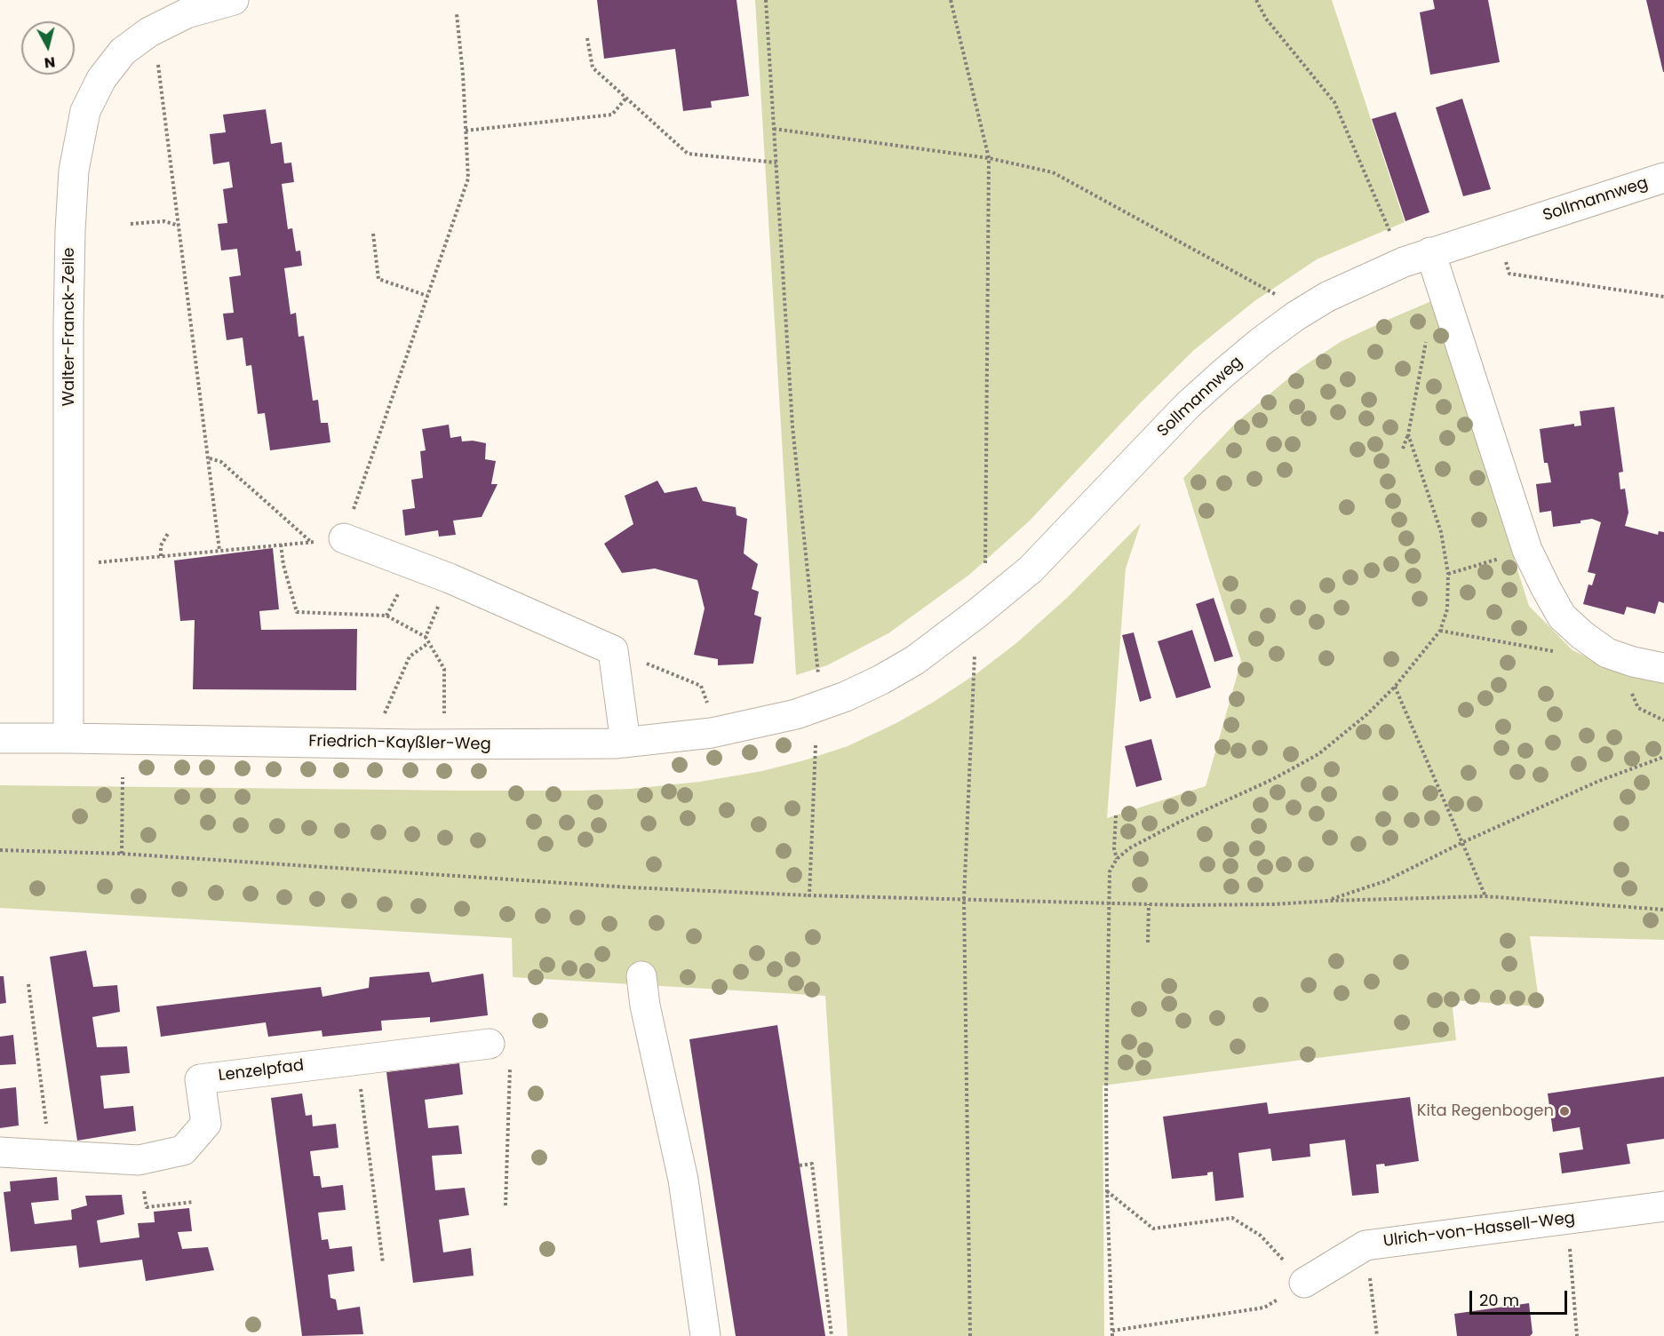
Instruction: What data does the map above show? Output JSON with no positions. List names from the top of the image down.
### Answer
{
  "streets": {
    "street": [
      "Sollmannweg",
      "Walter-Franck-Zeile",
      "Friedrich-Kayßler-Weg",
      "Lenzelpfad",
      "Ulrich-von-Hassell-Weg"
    ]
  },
  "crossings": [
    ["Sollmannweg", "Friedrich-Kayßler-Weg"],
    ["Walter-Franck-Zeile", "Friedrich-Kayßler-Weg"]
  ],
  "places": ["Kita Regenbogen"],
  "scale_bar": "20 m",
  "north": "bottom"
}
